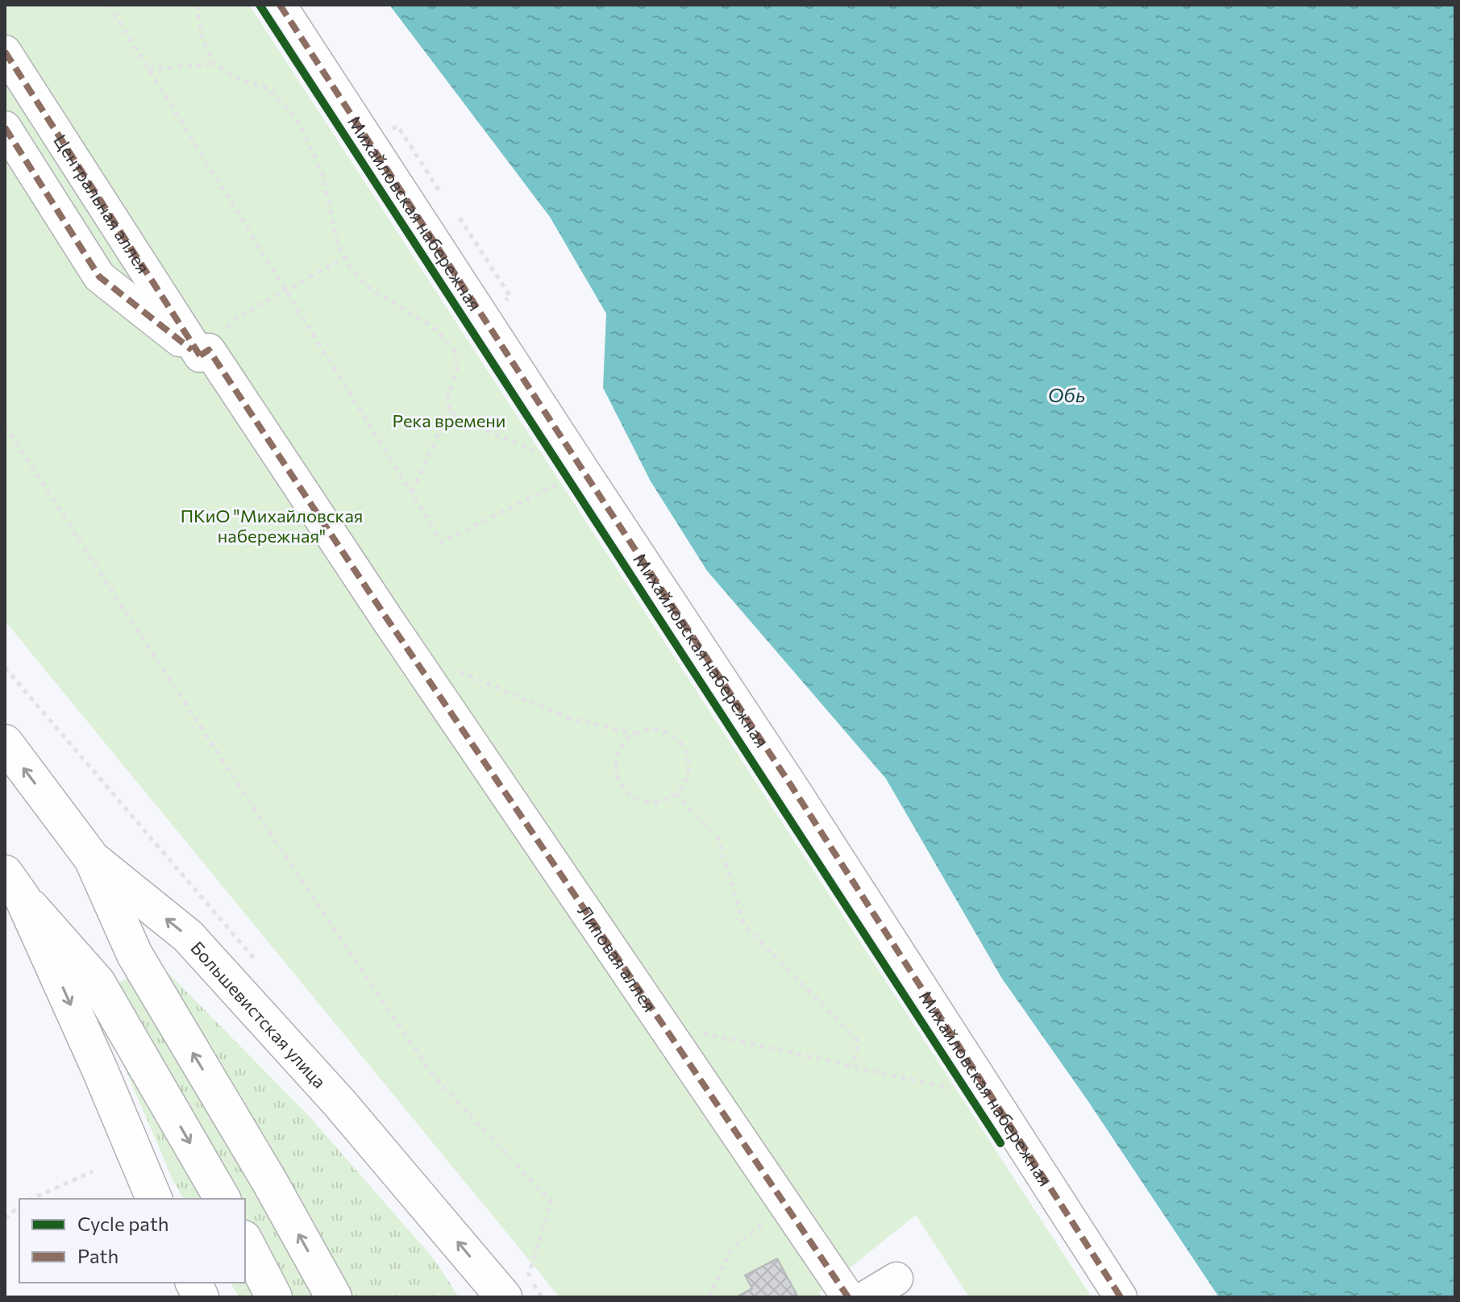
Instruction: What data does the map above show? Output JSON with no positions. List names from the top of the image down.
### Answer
{
  "streets": {
    "main road": ["Большевистская улица"],
    "street": ["Центральная аллея", "Михайловская набережная", "Липовая аллея"]
  },
  "crossings": [
    ["Центральная аллея", "Липовая аллея"]
  ],
  "water": ["Обь"],
  "parks": ["Река времени", "ПКиО \"Михайловская набережная\""],
  "legend": ["Cycle path", "Path"]
}
